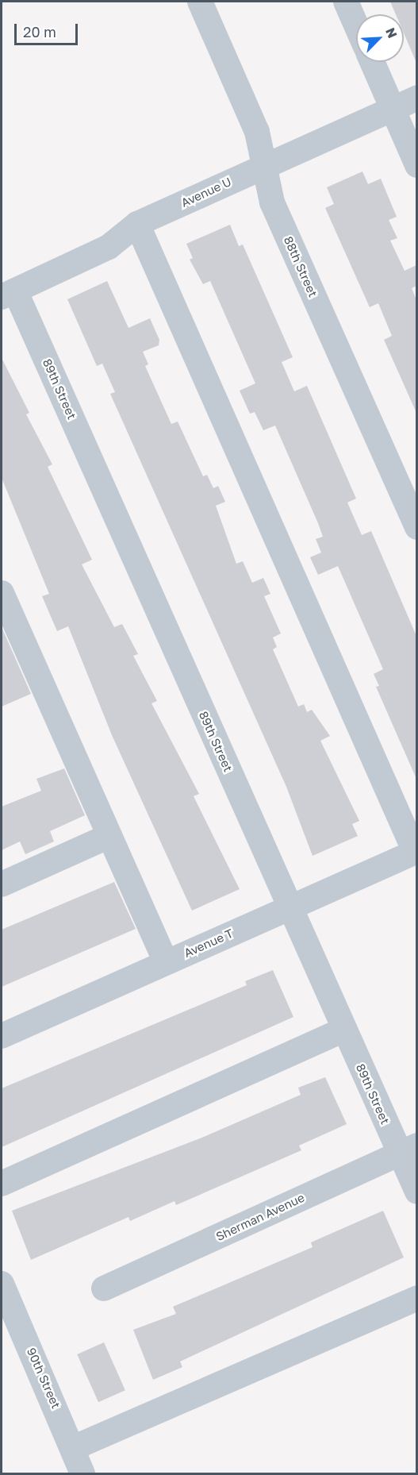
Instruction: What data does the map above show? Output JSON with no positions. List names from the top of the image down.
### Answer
{
  "streets": {
    "street": [
      "Avenue U",
      "88th Street",
      "89th Street",
      "Avenue T",
      "Sherman Avenue",
      "90th Street"
    ]
  },
  "crossings": [
    ["Avenue U", "88th Street"],
    ["Avenue U", "89th Street"],
    ["89th Street", "Avenue T"],
    ["89th Street", "Sherman Avenue"]
  ],
  "scale_bar": "20 m",
  "north": "top right"
}
